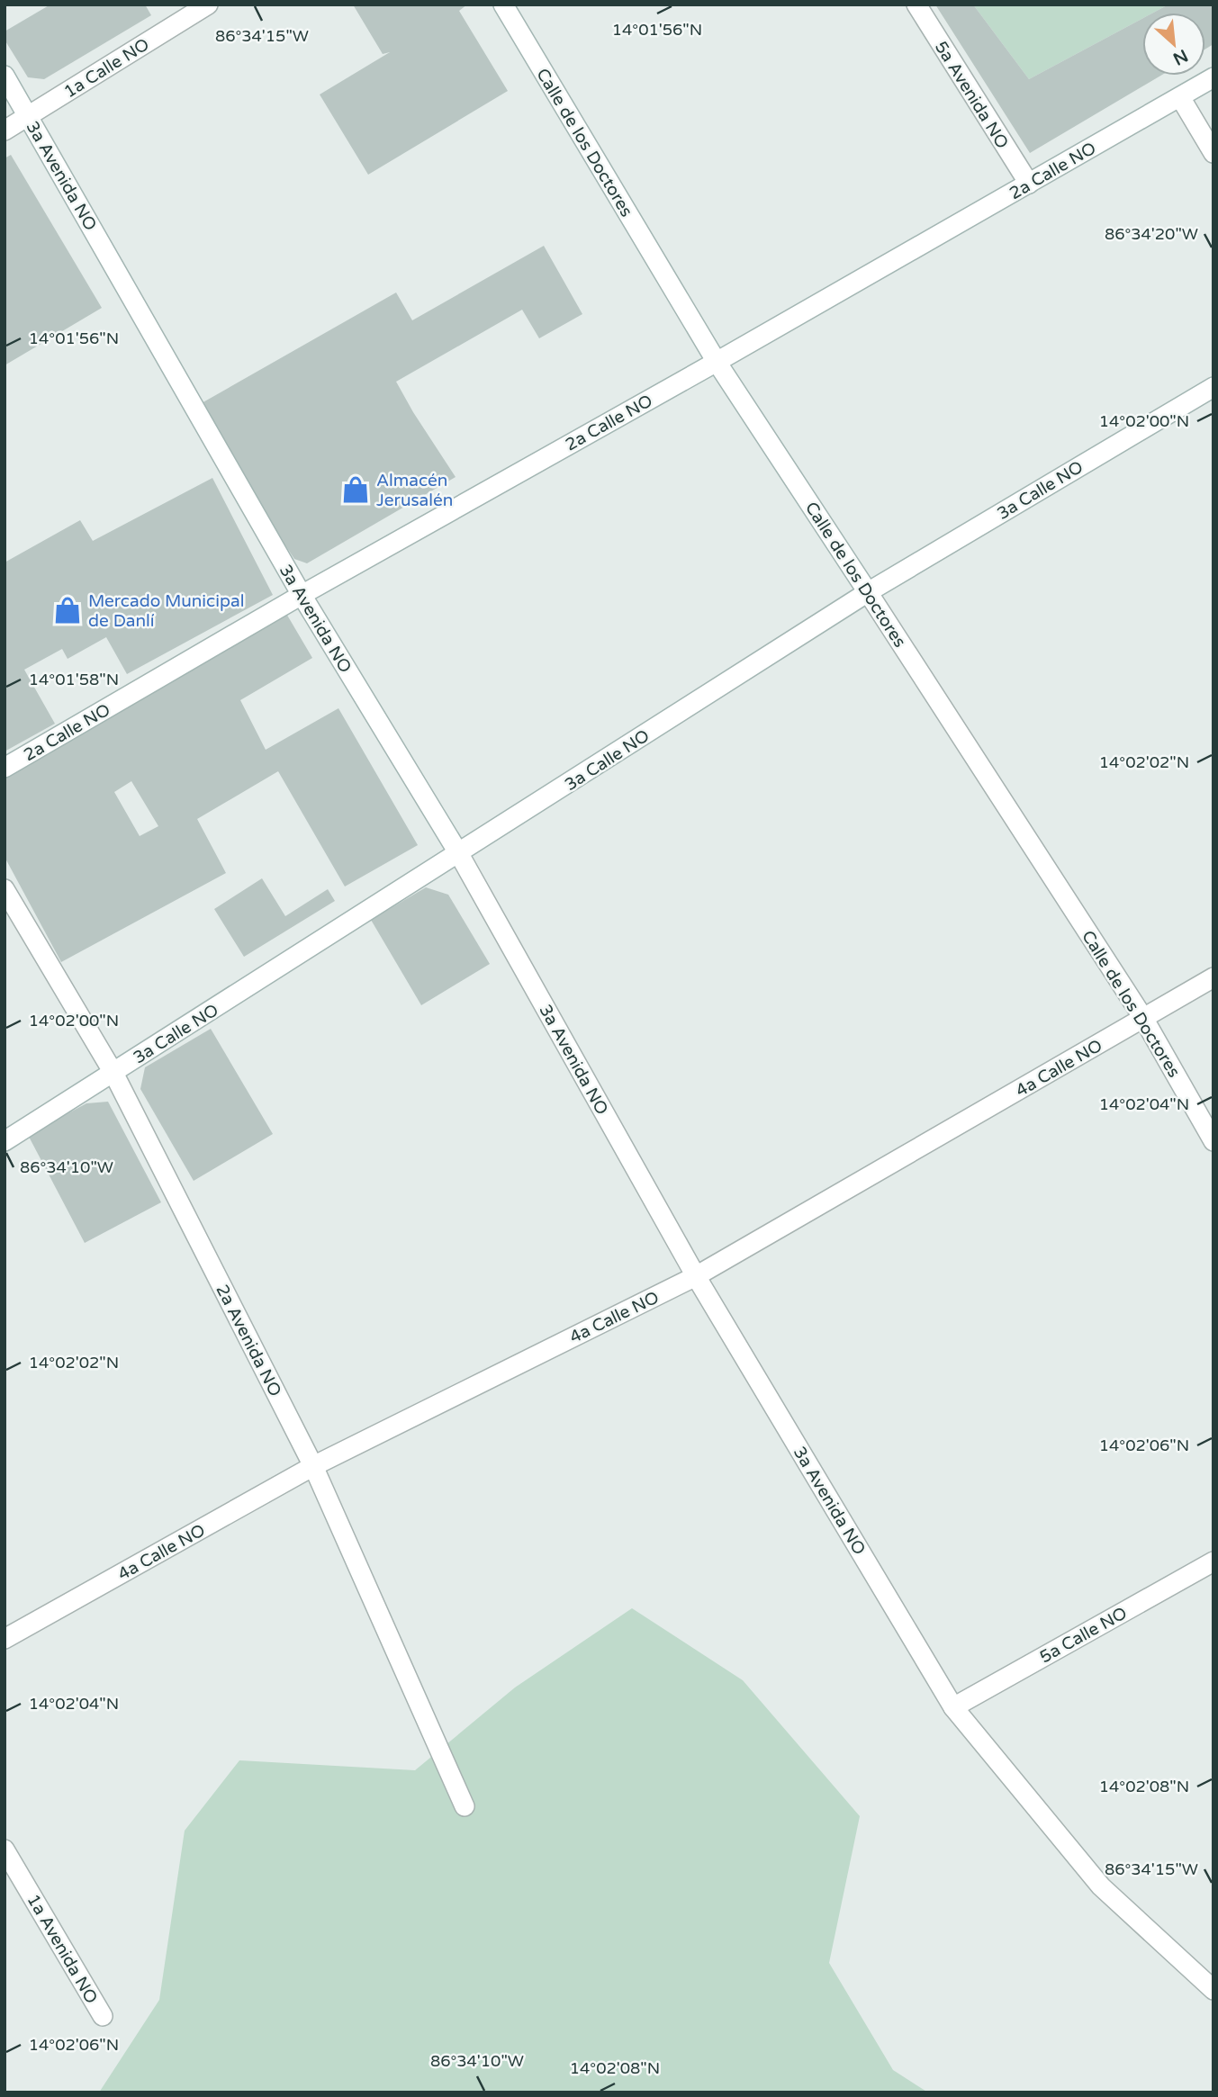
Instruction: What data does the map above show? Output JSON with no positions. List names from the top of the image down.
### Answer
{
  "streets": {
    "street": [
      "1a Calle NO",
      "5a Avenida NO",
      "Calle de los Doctores",
      "2a Calle NO",
      "3a Avenida NO",
      "3a Calle NO",
      "4a Calle NO",
      "2a Avenida NO",
      "5a Calle NO",
      "1a Avenida NO"
    ]
  },
  "crossings": [
    ["1a Calle NO", "3a Avenida NO"],
    ["5a Avenida NO", "2a Calle NO"],
    ["Calle de los Doctores", "2a Calle NO"],
    ["Calle de los Doctores", "3a Calle NO"],
    ["Calle de los Doctores", "4a Calle NO"],
    ["2a Calle NO", "3a Avenida NO"],
    ["3a Avenida NO", "3a Calle NO"],
    ["3a Avenida NO", "4a Calle NO"],
    ["3a Avenida NO", "5a Calle NO"],
    ["3a Calle NO", "2a Avenida NO"],
    ["4a Calle NO", "2a Avenida NO"]
  ],
  "places": {
    "shop": ["Almacén Jerusalén", "Mercado Municipal de Danlí"]
  },
  "north": "bottom right",
  "coordinates": [
    "14°01'56\"N",
    "86°34'15\"W",
    "86°34'20\"W",
    "14°02'00\"N",
    "14°01'58\"N",
    "14°02'02\"N",
    "14°02'04\"N",
    "86°34'10\"W",
    "14°02'06\"N",
    "14°02'08\"N"
  ]
}
